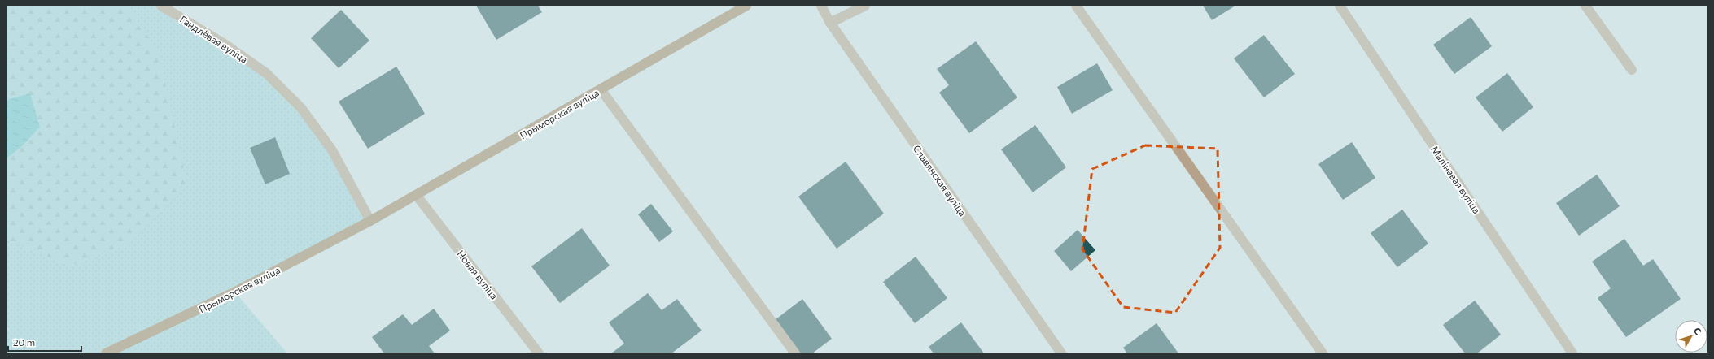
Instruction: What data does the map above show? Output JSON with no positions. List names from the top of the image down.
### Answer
{
  "streets": {
    "main road": ["Прыморская вуліца"],
    "street": [
      "Гандлёвая вуліца",
      "Малінавая вуліца",
      "Славянская вуліца",
      "Новая вуліца"
    ]
  },
  "crossings": [
    ["Гандлёвая вуліца", "Прыморская вуліца"],
    ["Прыморская вуліца", "Новая вуліца"]
  ],
  "scale_bar": "20 m",
  "north": "top right"
}
